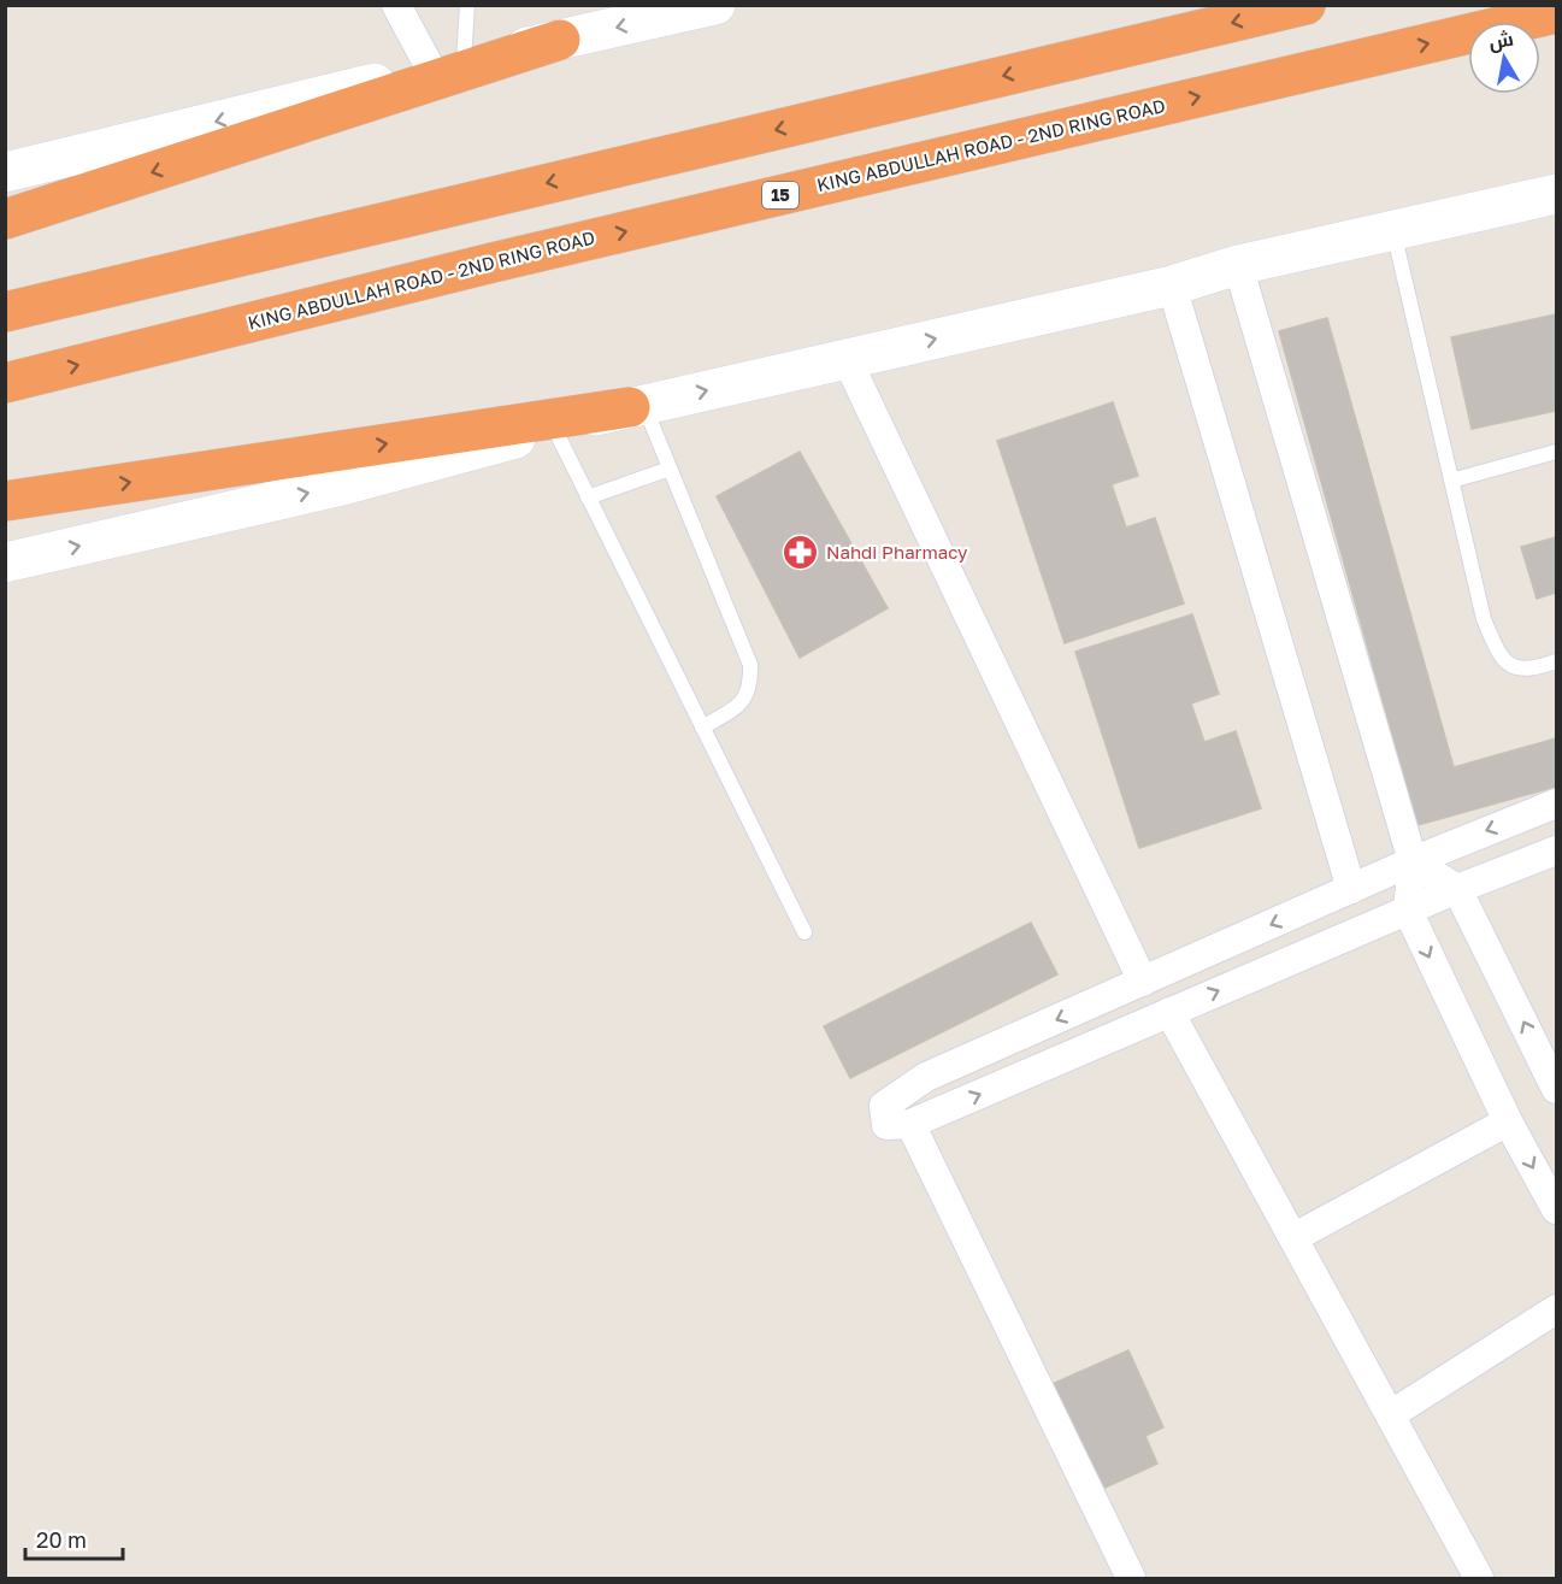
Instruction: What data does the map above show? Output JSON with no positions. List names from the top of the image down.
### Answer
{
  "streets": {
    "highway": ["KING ABDULLAH ROAD - 2ND RING ROAD", "15"]
  },
  "places": {
    "pharmacy": ["Nahdi Pharmacy"]
  },
  "scale_bar": "20 m",
  "north": "top"
}
